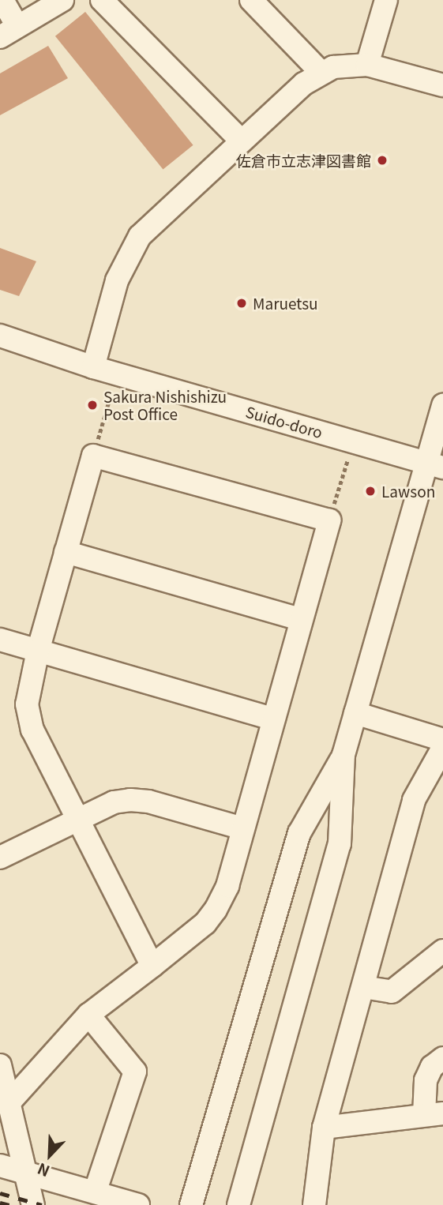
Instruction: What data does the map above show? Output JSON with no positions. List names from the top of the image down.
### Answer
{
  "streets": {
    "street": ["Suido-doro"]
  },
  "places": [
    "佐倉市立志津図書館",
    "Maruetsu",
    "Sakura Nishishizu Post Office",
    "Lawson"
  ],
  "north": "bottom left"
}
